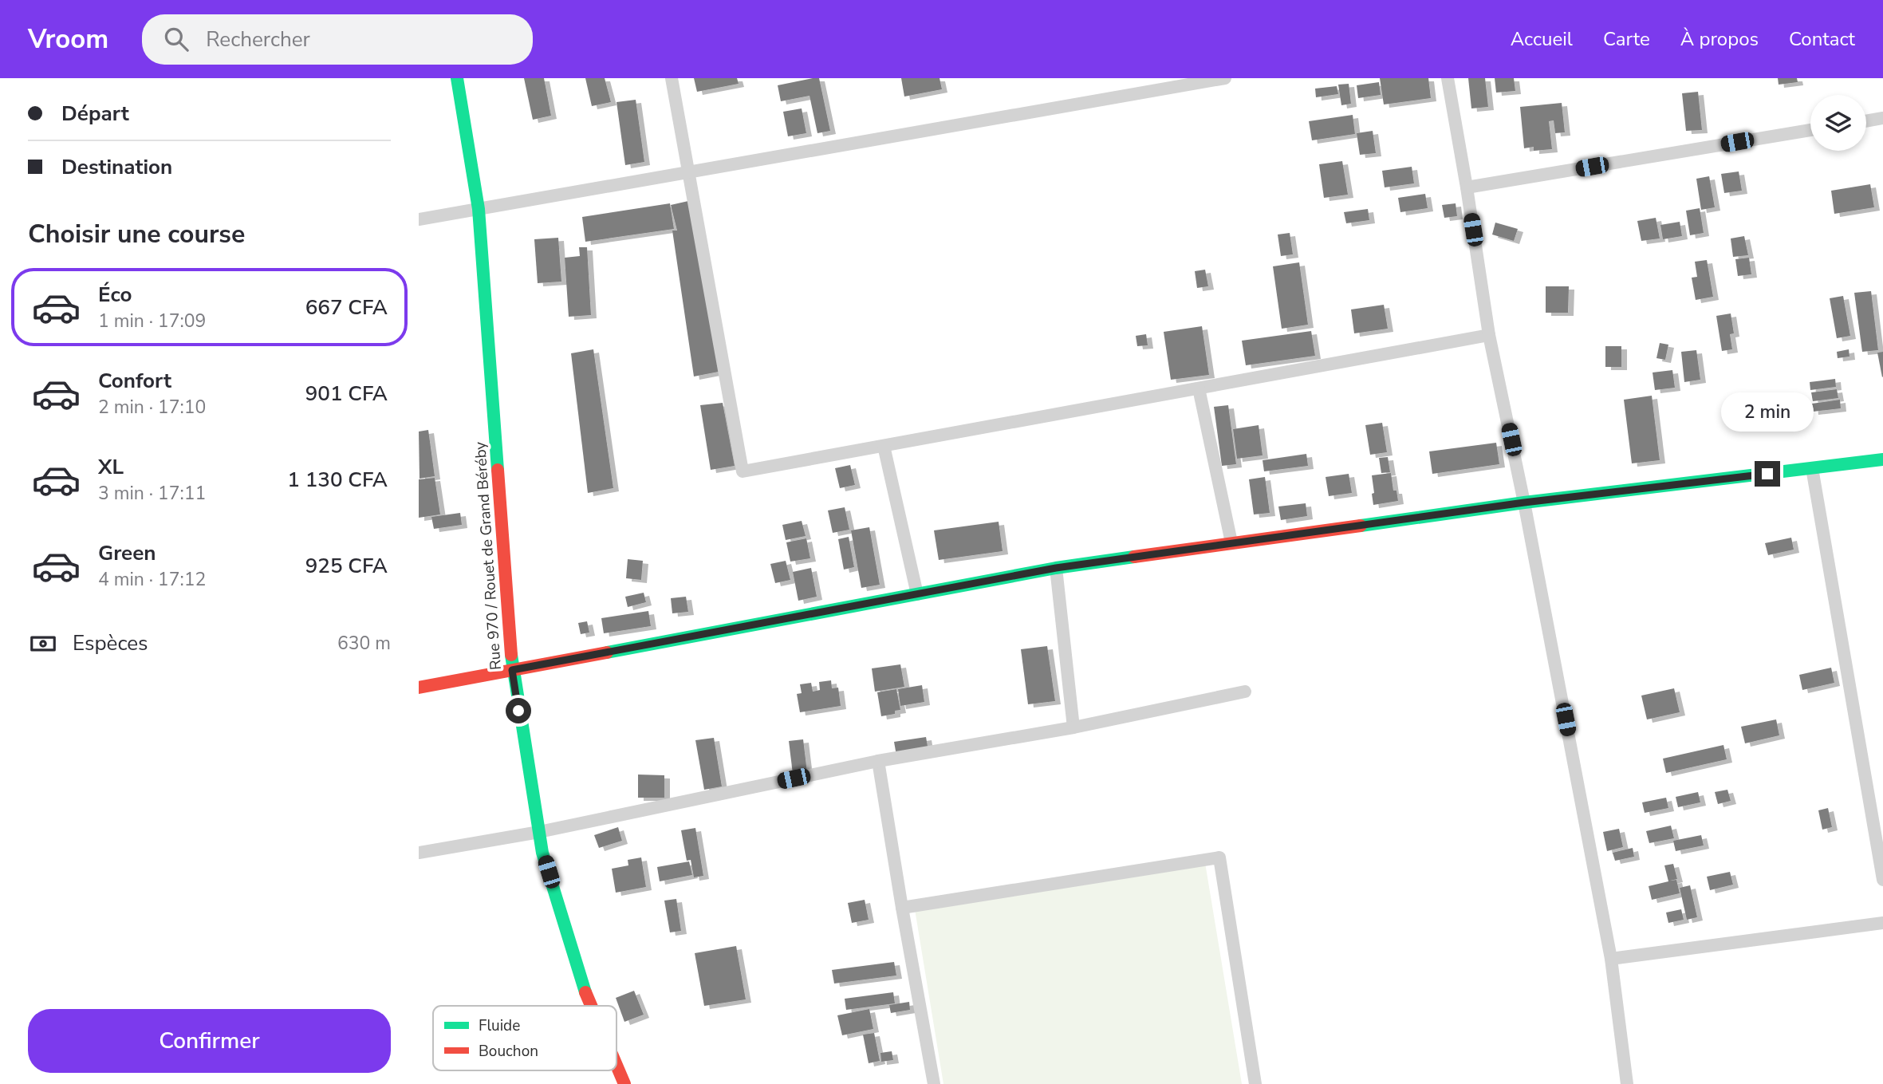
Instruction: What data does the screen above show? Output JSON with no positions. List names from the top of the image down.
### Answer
{
  "streets": {
    "street": ["Rue 970 / Rouet de Grand Béréby"]
  },
  "legend": ["Fluide", "Bouchon"],
  "page": {
    "header": "Vroom",
    "search": "Rechercher",
    "nav": [
      "Accueil",
      "Carte",
      "À propos",
      "Contact"
    ],
    "banner": ["Départ", "Destination"],
    "heading": "Choisir une course",
    "list": [
      {
        "name": "Éco",
        "note": "1 min · 17:09",
        "value": "667 CFA"
      },
      {
        "name": "Confort",
        "note": "2 min · 17:10",
        "value": "901 CFA"
      },
      {
        "name": "XL",
        "note": "3 min · 17:11",
        "value": "1 130 CFA"
      },
      {
        "name": "Green",
        "note": "4 min · 17:12",
        "value": "925 CFA"
      }
    ],
    "bubble": "2 min",
    "pay": ["Espèces", "630 m"],
    "buttons": "Confirmer"
  }
}
